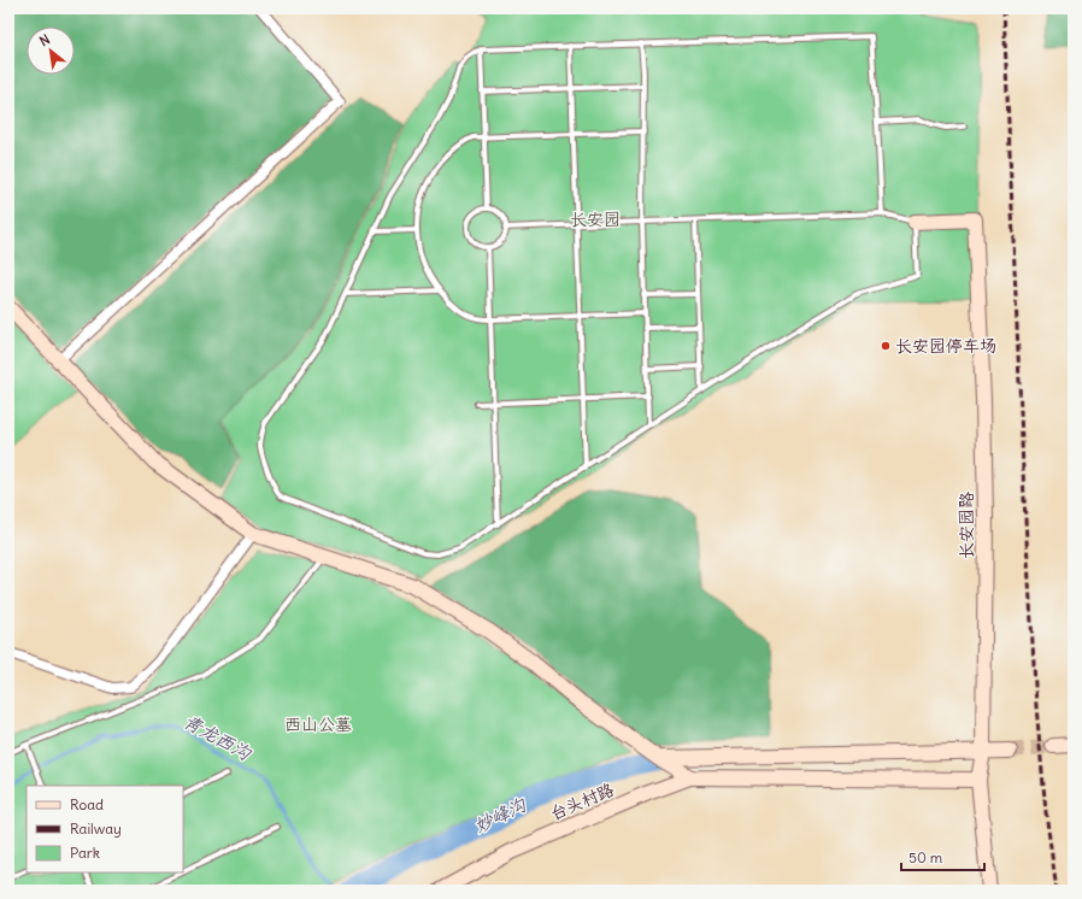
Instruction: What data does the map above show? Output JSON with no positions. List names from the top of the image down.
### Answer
{
  "streets": {
    "street": ["长安园路", "台头村路"]
  },
  "water": ["青龙西沟", "妙峰沟"],
  "parks": ["长安园", "西山公墓"],
  "places": ["长安园停车场"],
  "legend": ["Road", "Railway", "Park"],
  "scale_bar": "50 m",
  "north": "top left"
}
